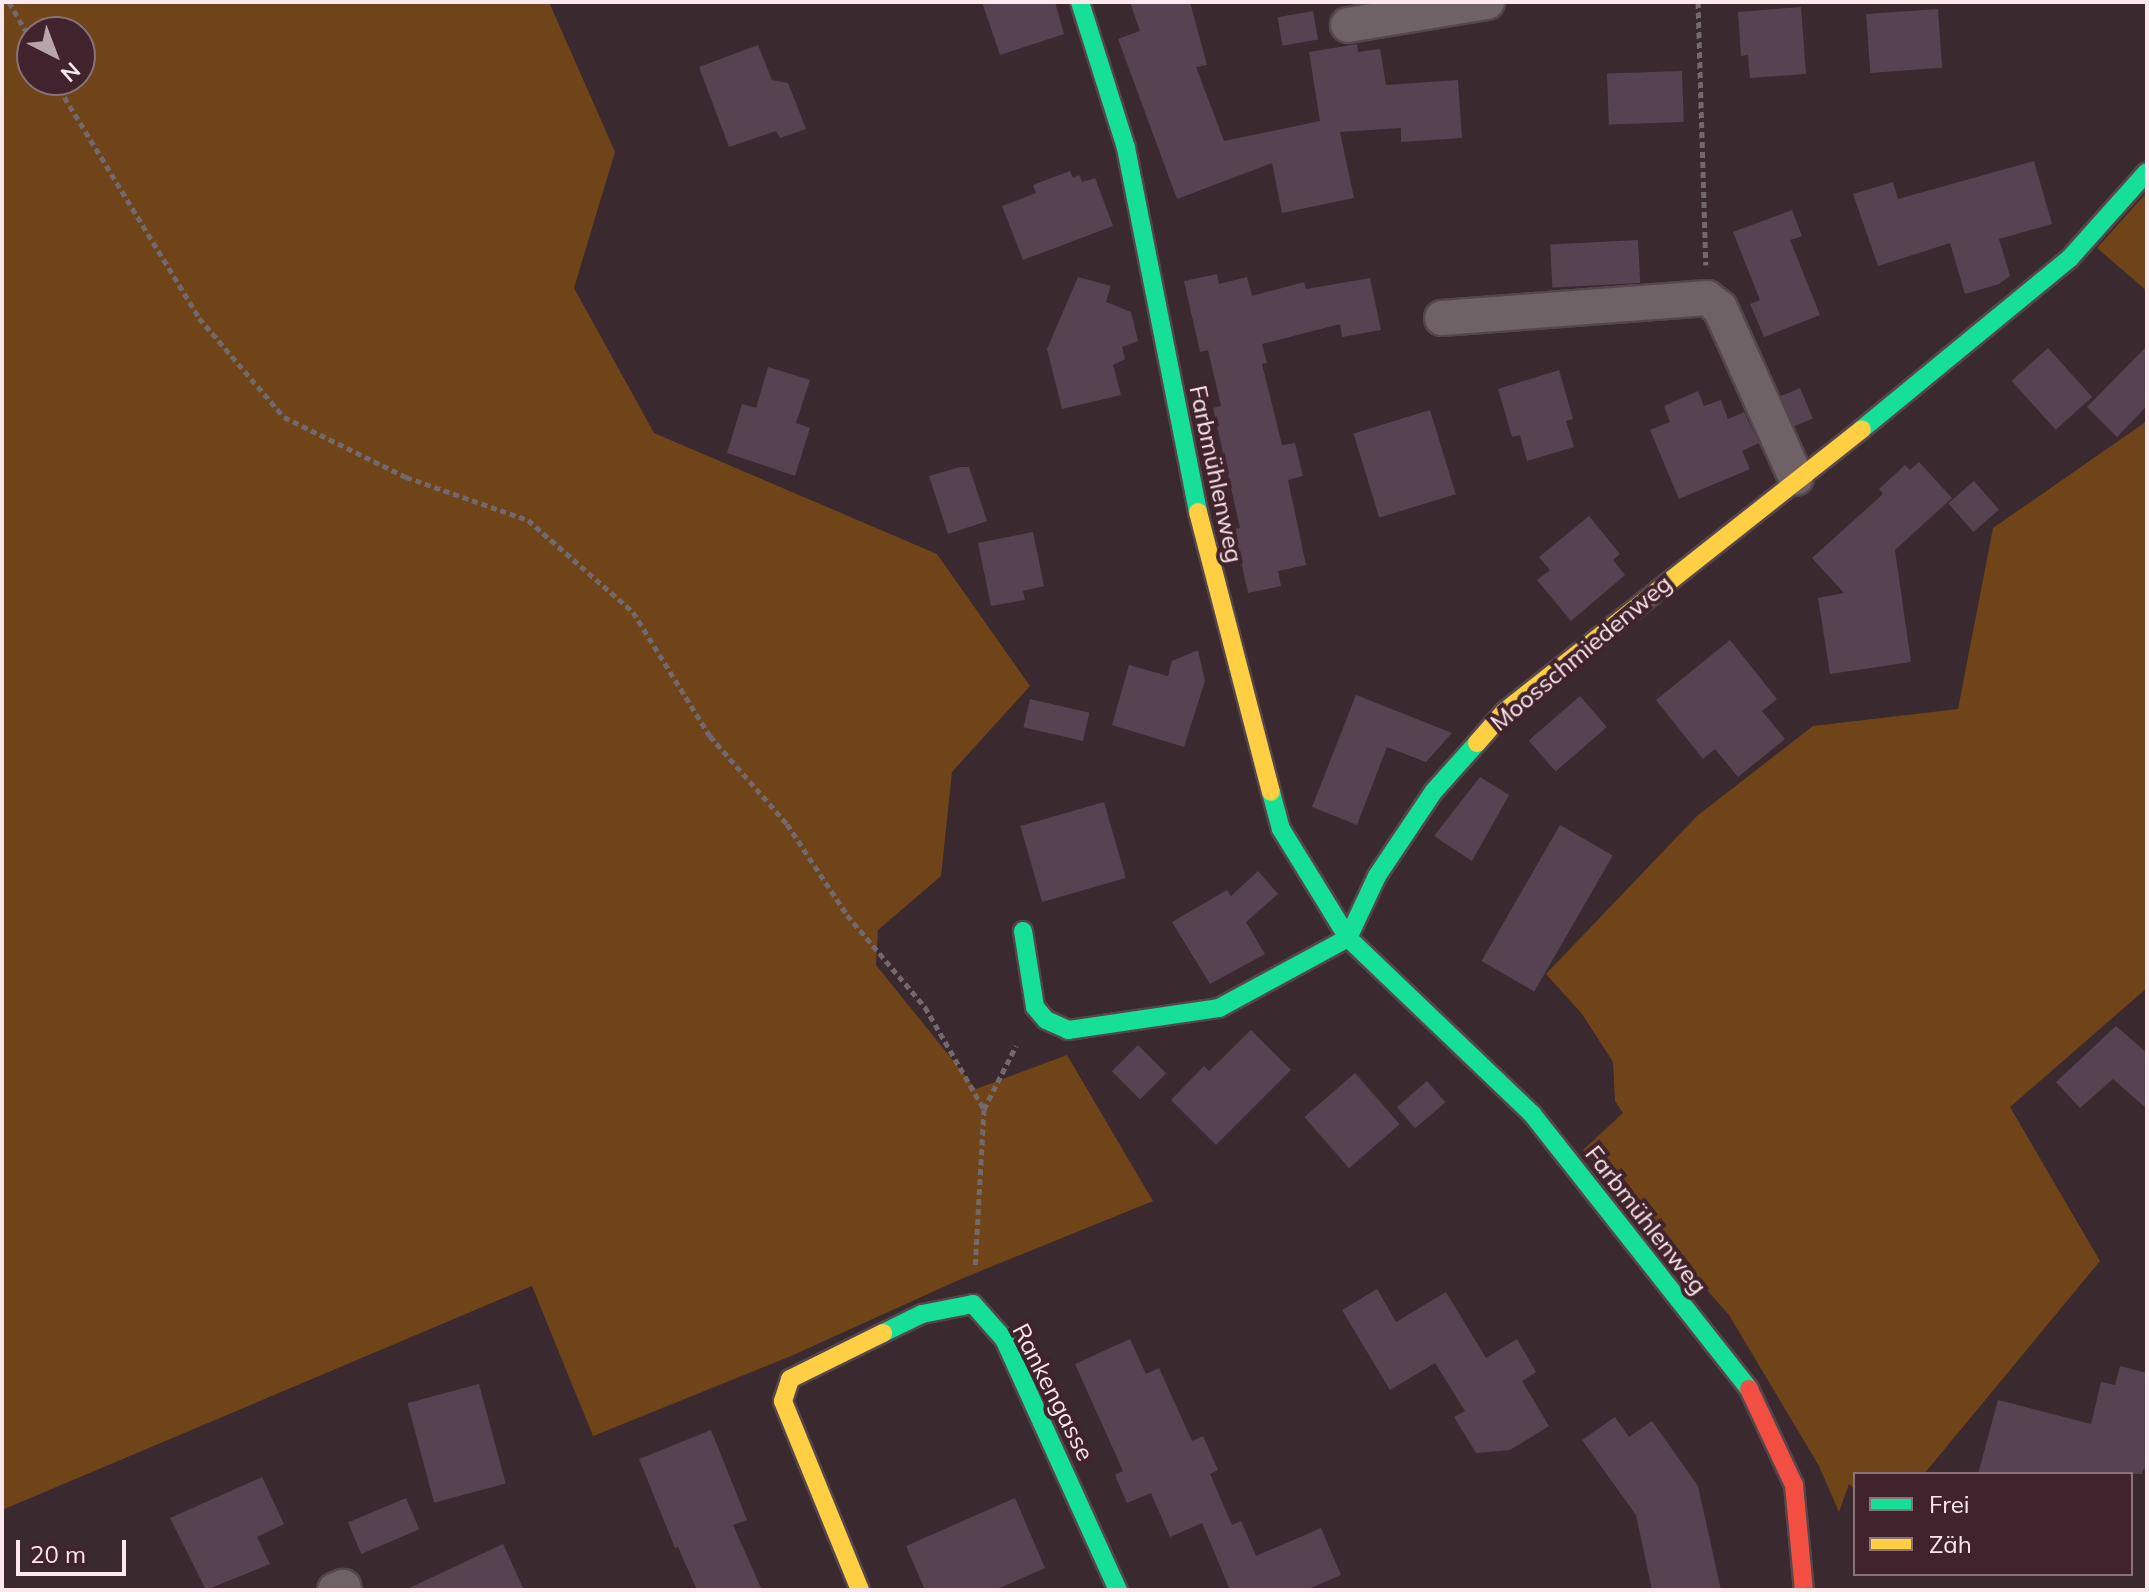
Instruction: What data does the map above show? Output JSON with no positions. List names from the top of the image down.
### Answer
{
  "streets": {
    "street": ["Farbmühlenweg", "Moosschmiedenweg", "Rankengasse"]
  },
  "crossings": [
    ["Farbmühlenweg", "Moosschmiedenweg"]
  ],
  "legend": ["Frei", "Zäh"],
  "scale_bar": "20 m",
  "north": "bottom right"
}
